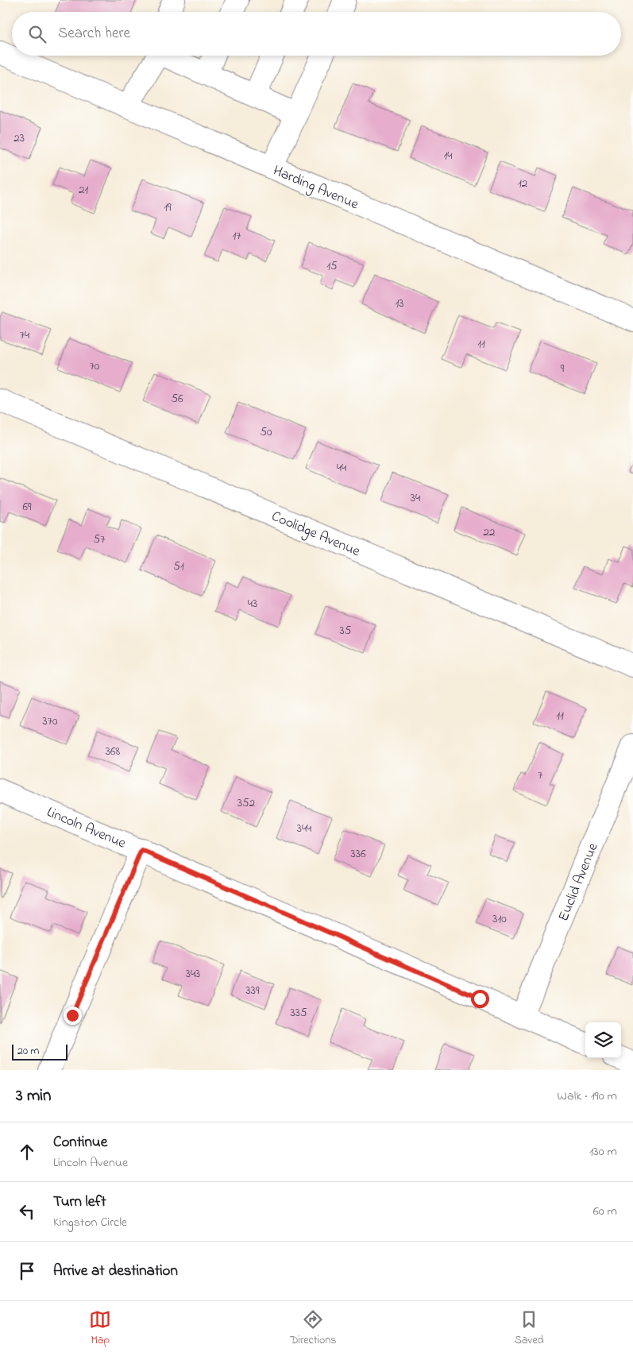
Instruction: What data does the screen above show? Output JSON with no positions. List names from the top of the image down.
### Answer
{
  "streets": {
    "street": [
      "Harding Avenue",
      "Coolidge Avenue",
      "Lincoln Avenue",
      "Euclid Avenue"
    ]
  },
  "crossings": [
    ["Lincoln Avenue", "Euclid Avenue"]
  ],
  "house_numbers": [
    "23",
    "14",
    "12",
    "21",
    "19",
    "17",
    "15",
    "13",
    "74",
    "11",
    "70",
    "9",
    "56",
    "50",
    "44",
    "34",
    "69",
    "22",
    "57",
    "51",
    "43",
    "35",
    "11",
    "370",
    "368",
    "7",
    "352",
    "344",
    "336",
    "310",
    "343",
    "339",
    "335"
  ],
  "scale_bar": "20 m",
  "page": {
    "search": "Search here",
    "scale": "20 m",
    "heading": ["3 min", "Walk · 190 m"],
    "list": [
      ["Continue", "Lincoln Avenue", "130 m"],
      ["Turn left", "Kingston Circle", "60 m"],
      "Arrive at destination"
    ],
    "nav": ["Map", "Directions", "Saved"]
  }
}
